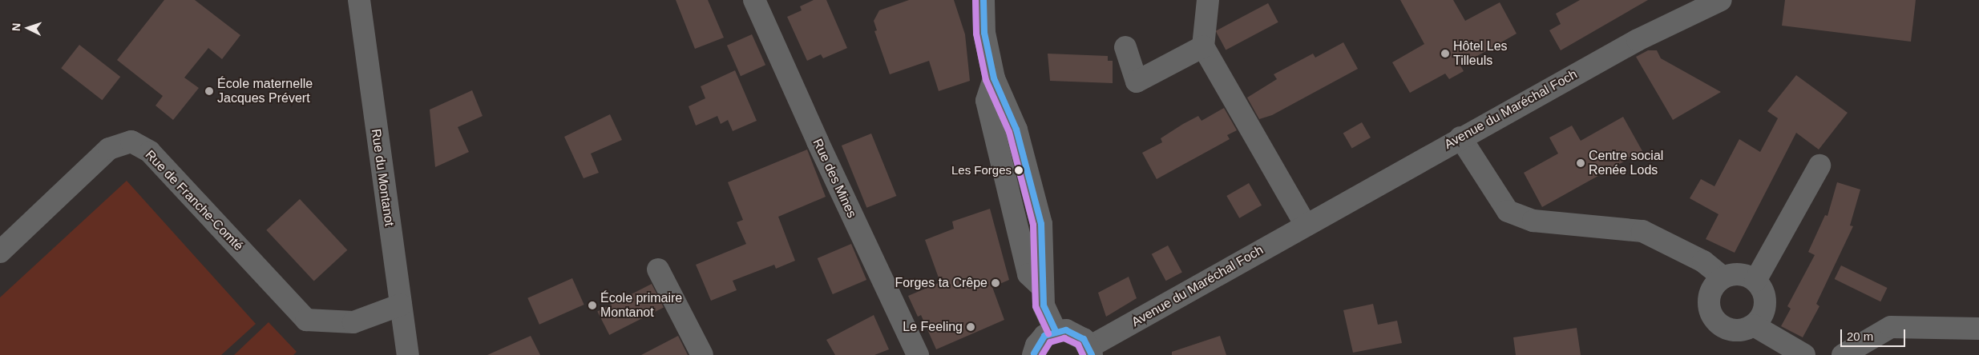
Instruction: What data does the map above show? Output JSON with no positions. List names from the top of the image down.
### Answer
{
  "streets": {
    "street": [
      "Avenue du Maréchal Foch",
      "Rue du Montanot",
      "Rue des Mines",
      "Rue de Franche-Comté"
    ]
  },
  "crossings": [
    ["Rue du Montanot", "Rue de Franche-Comté"]
  ],
  "places": [
    "Hôtel Les Tilleuls",
    "École maternelle Jacques Prévert",
    "Centre social Renée Lods",
    "Les Forges",
    "Forges ta Crêpe",
    "École primaire Montanot",
    "Le Feeling"
  ],
  "scale_bar": "20 m",
  "north": "left"
}
